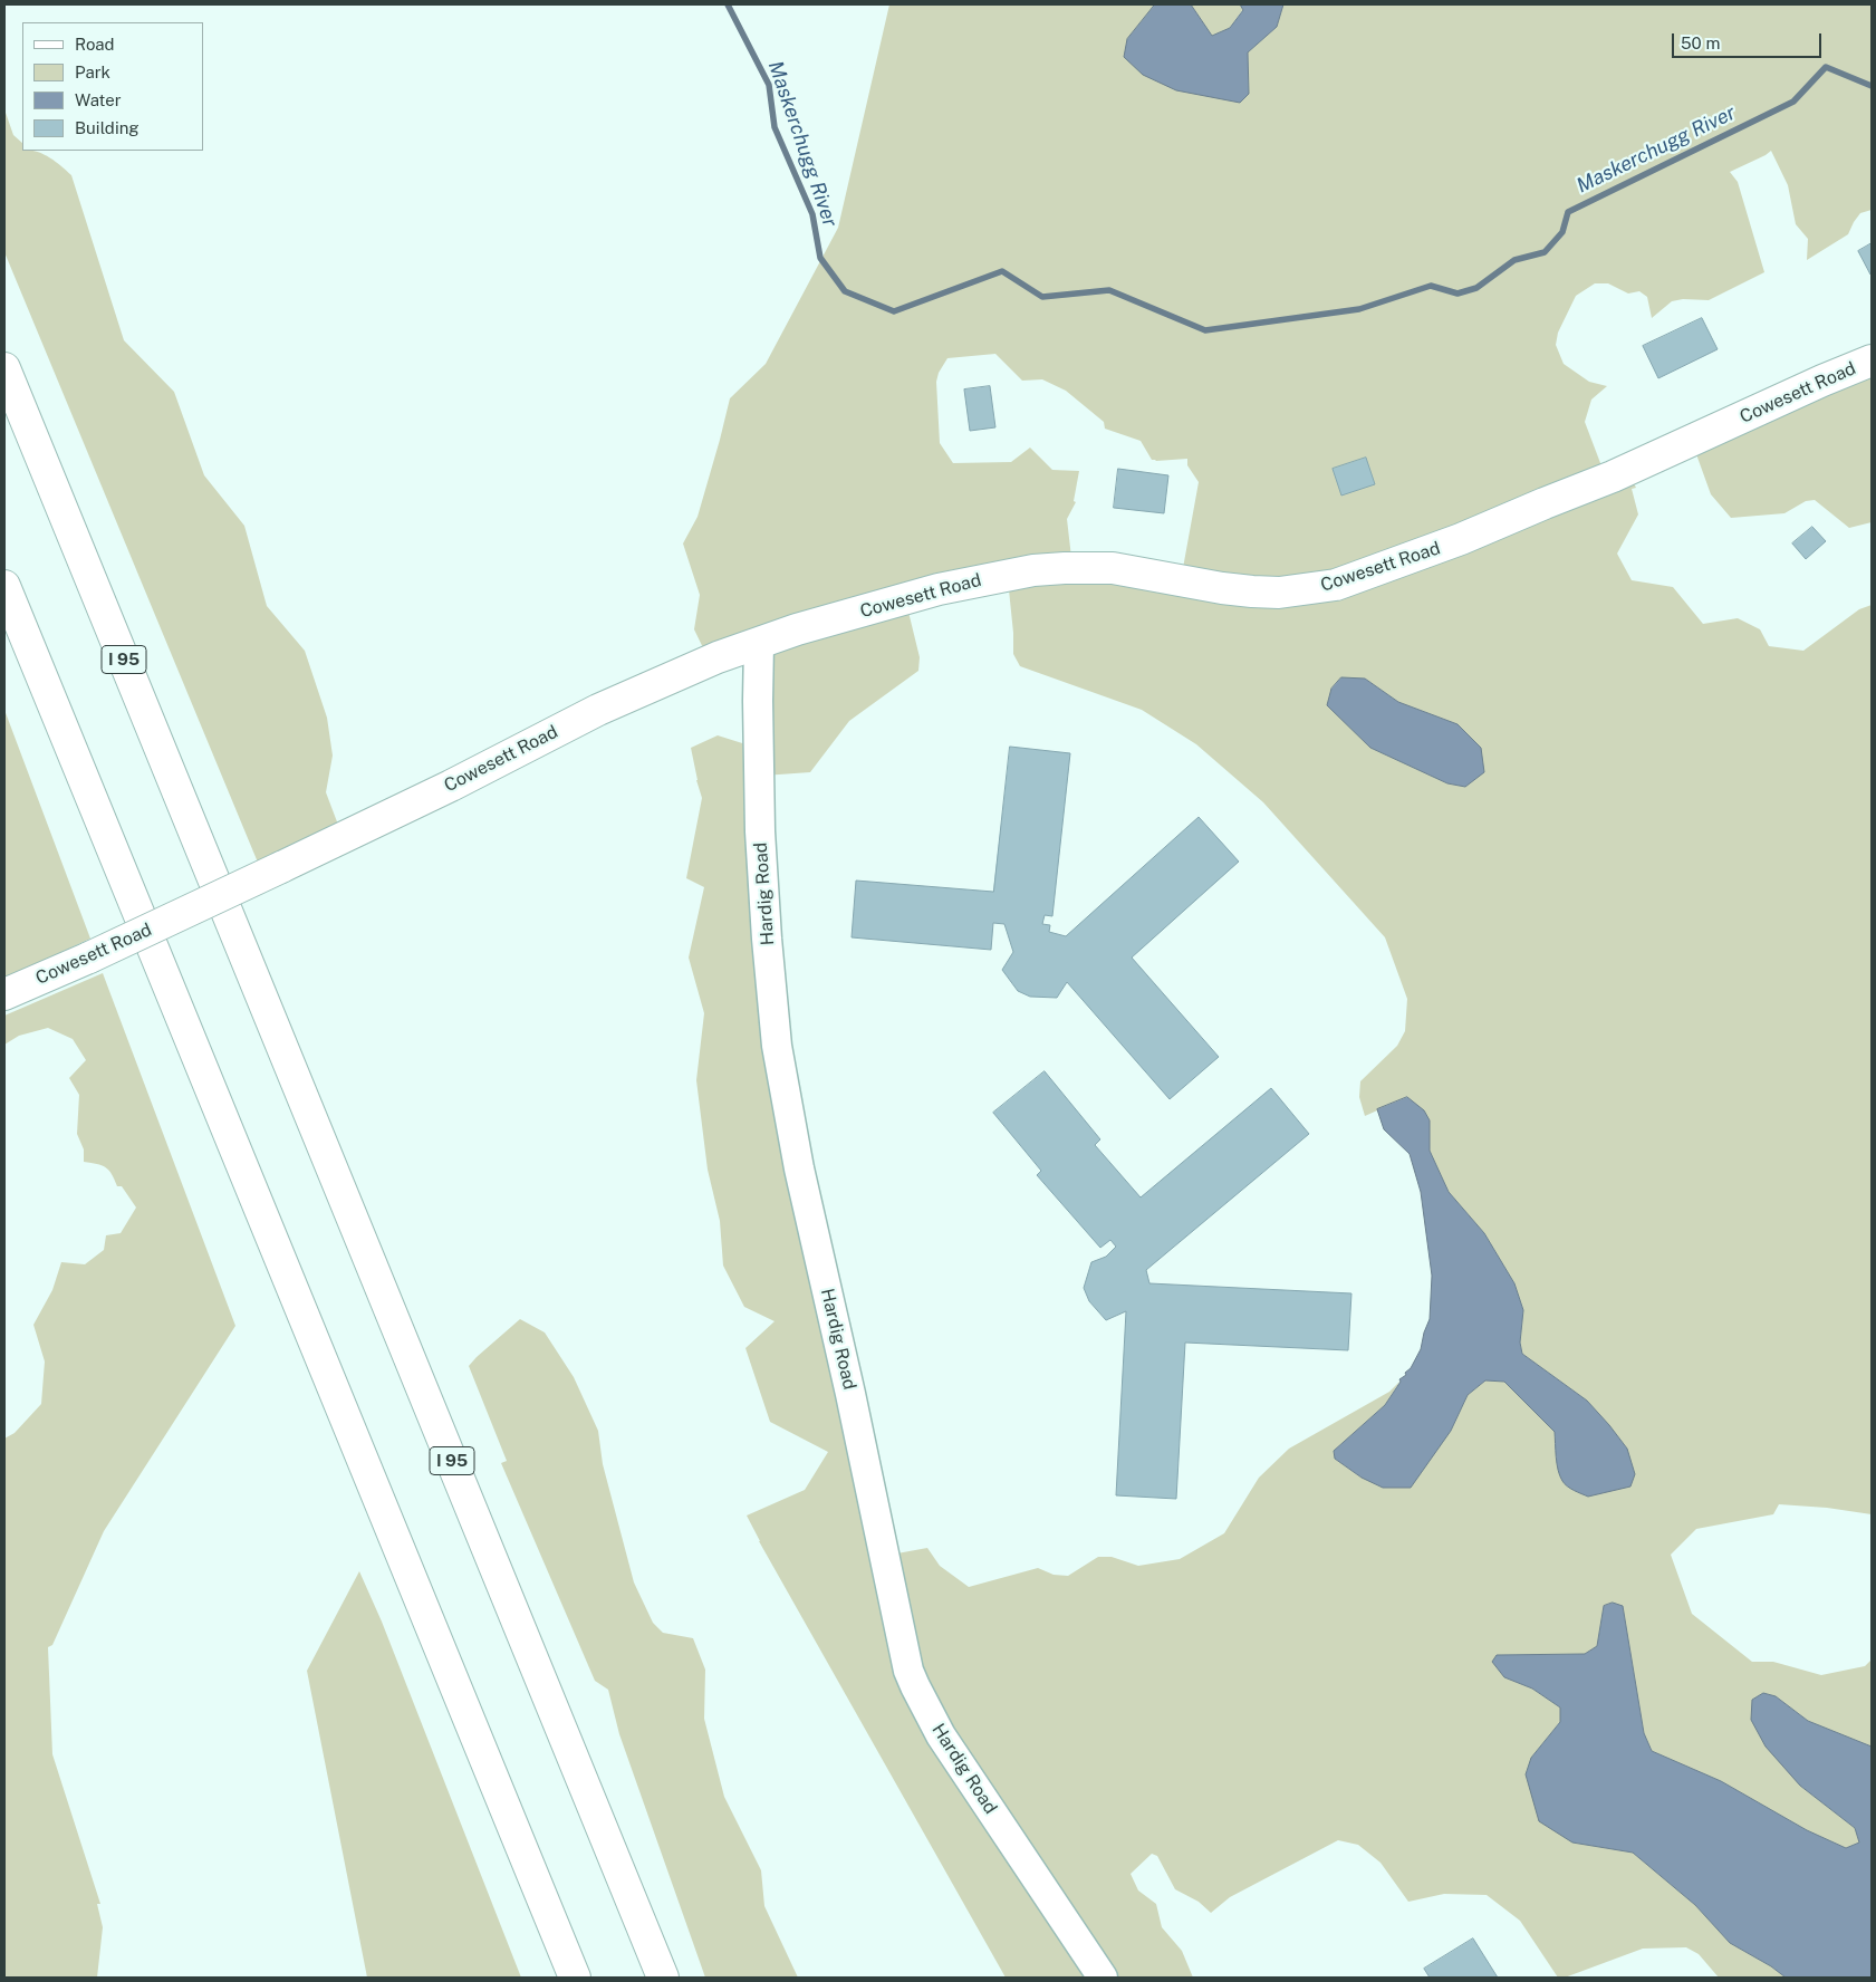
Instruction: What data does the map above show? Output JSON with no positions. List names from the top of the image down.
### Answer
{
  "streets": {
    "main road": ["Cowesett Road", "I 95"],
    "street": ["Hardig Road"]
  },
  "crossings": [
    ["Cowesett Road", "Hardig Road"]
  ],
  "water": ["Maskerchugg River"],
  "legend": [
    "Road",
    "Park",
    "Water",
    "Building"
  ],
  "scale_bar": "50 m"
}
